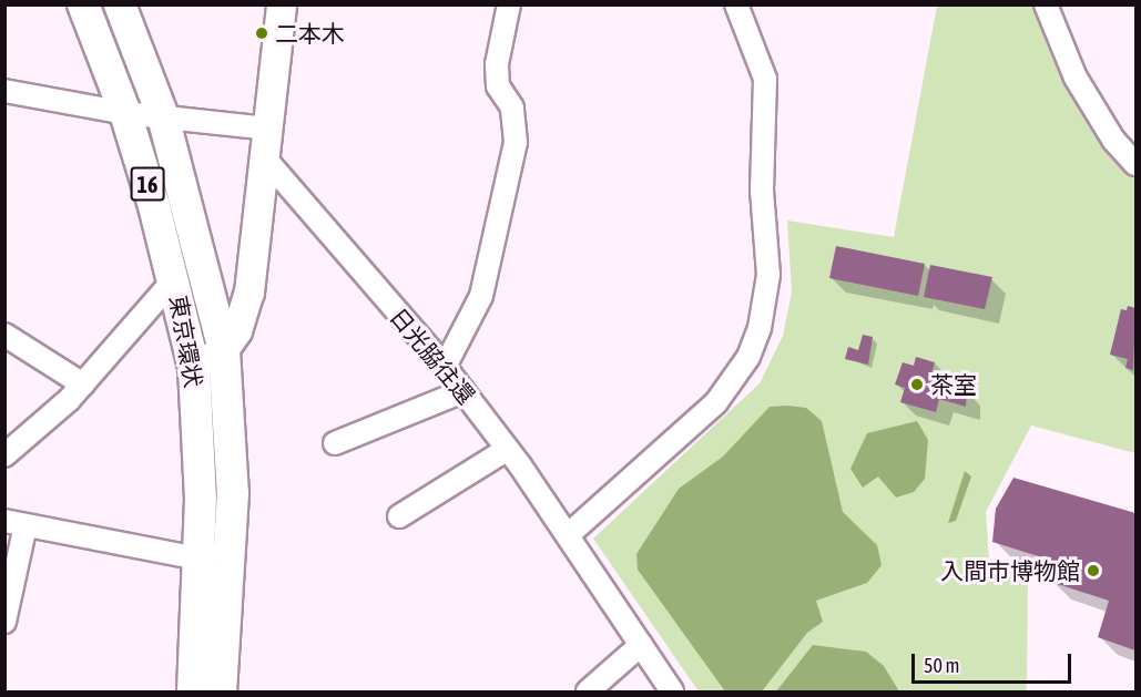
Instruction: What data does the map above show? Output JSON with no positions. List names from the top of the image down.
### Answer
{
  "streets": {
    "highway": ["16", "東京環状"],
    "street": ["日光脇往還"]
  },
  "places": ["二本木", "茶室", "入間市博物館"],
  "scale_bar": "50 m"
}
